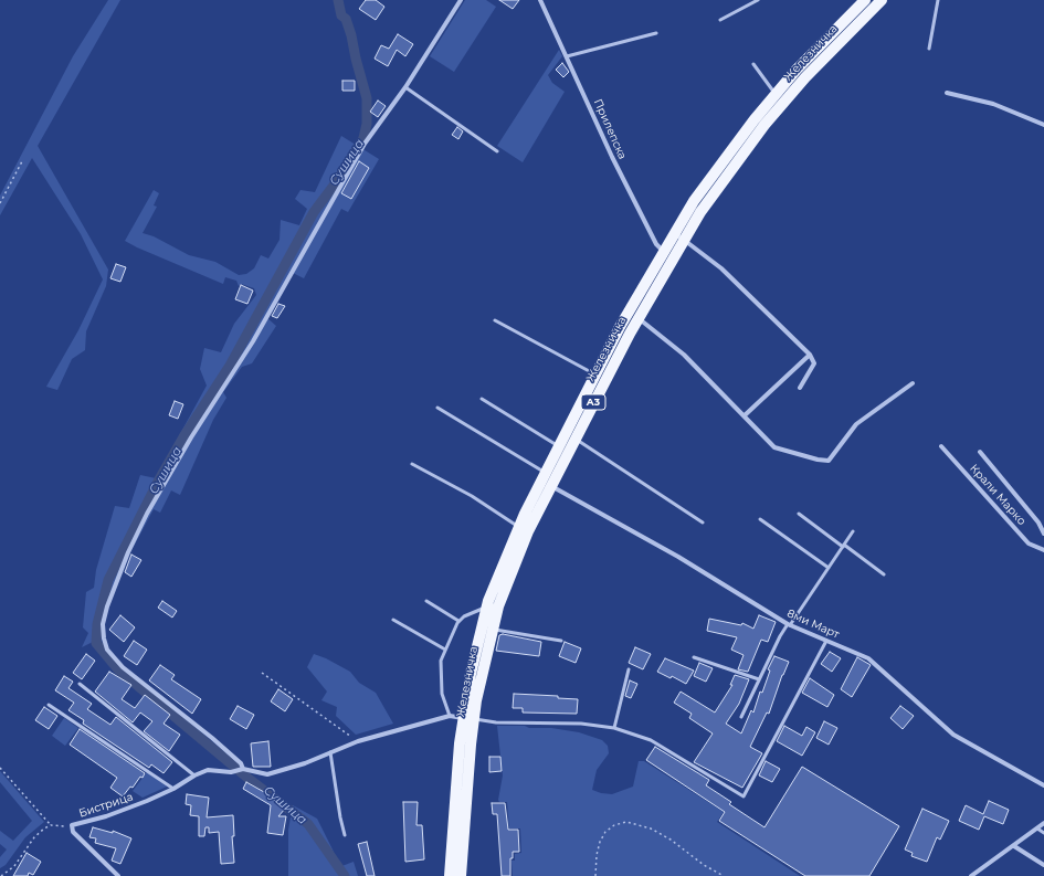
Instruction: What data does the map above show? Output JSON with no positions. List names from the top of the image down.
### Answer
{
  "streets": {
    "main road": ["Железничка", "A3"],
    "street": [
      "Прилепска",
      "Крали Марко",
      "8ми Март",
      "Бистрица"
    ]
  },
  "crossings": [
    ["Железничка", "Прилепска"],
    ["Железничка", "8ми Март"]
  ],
  "water": ["Сушица"]
}
